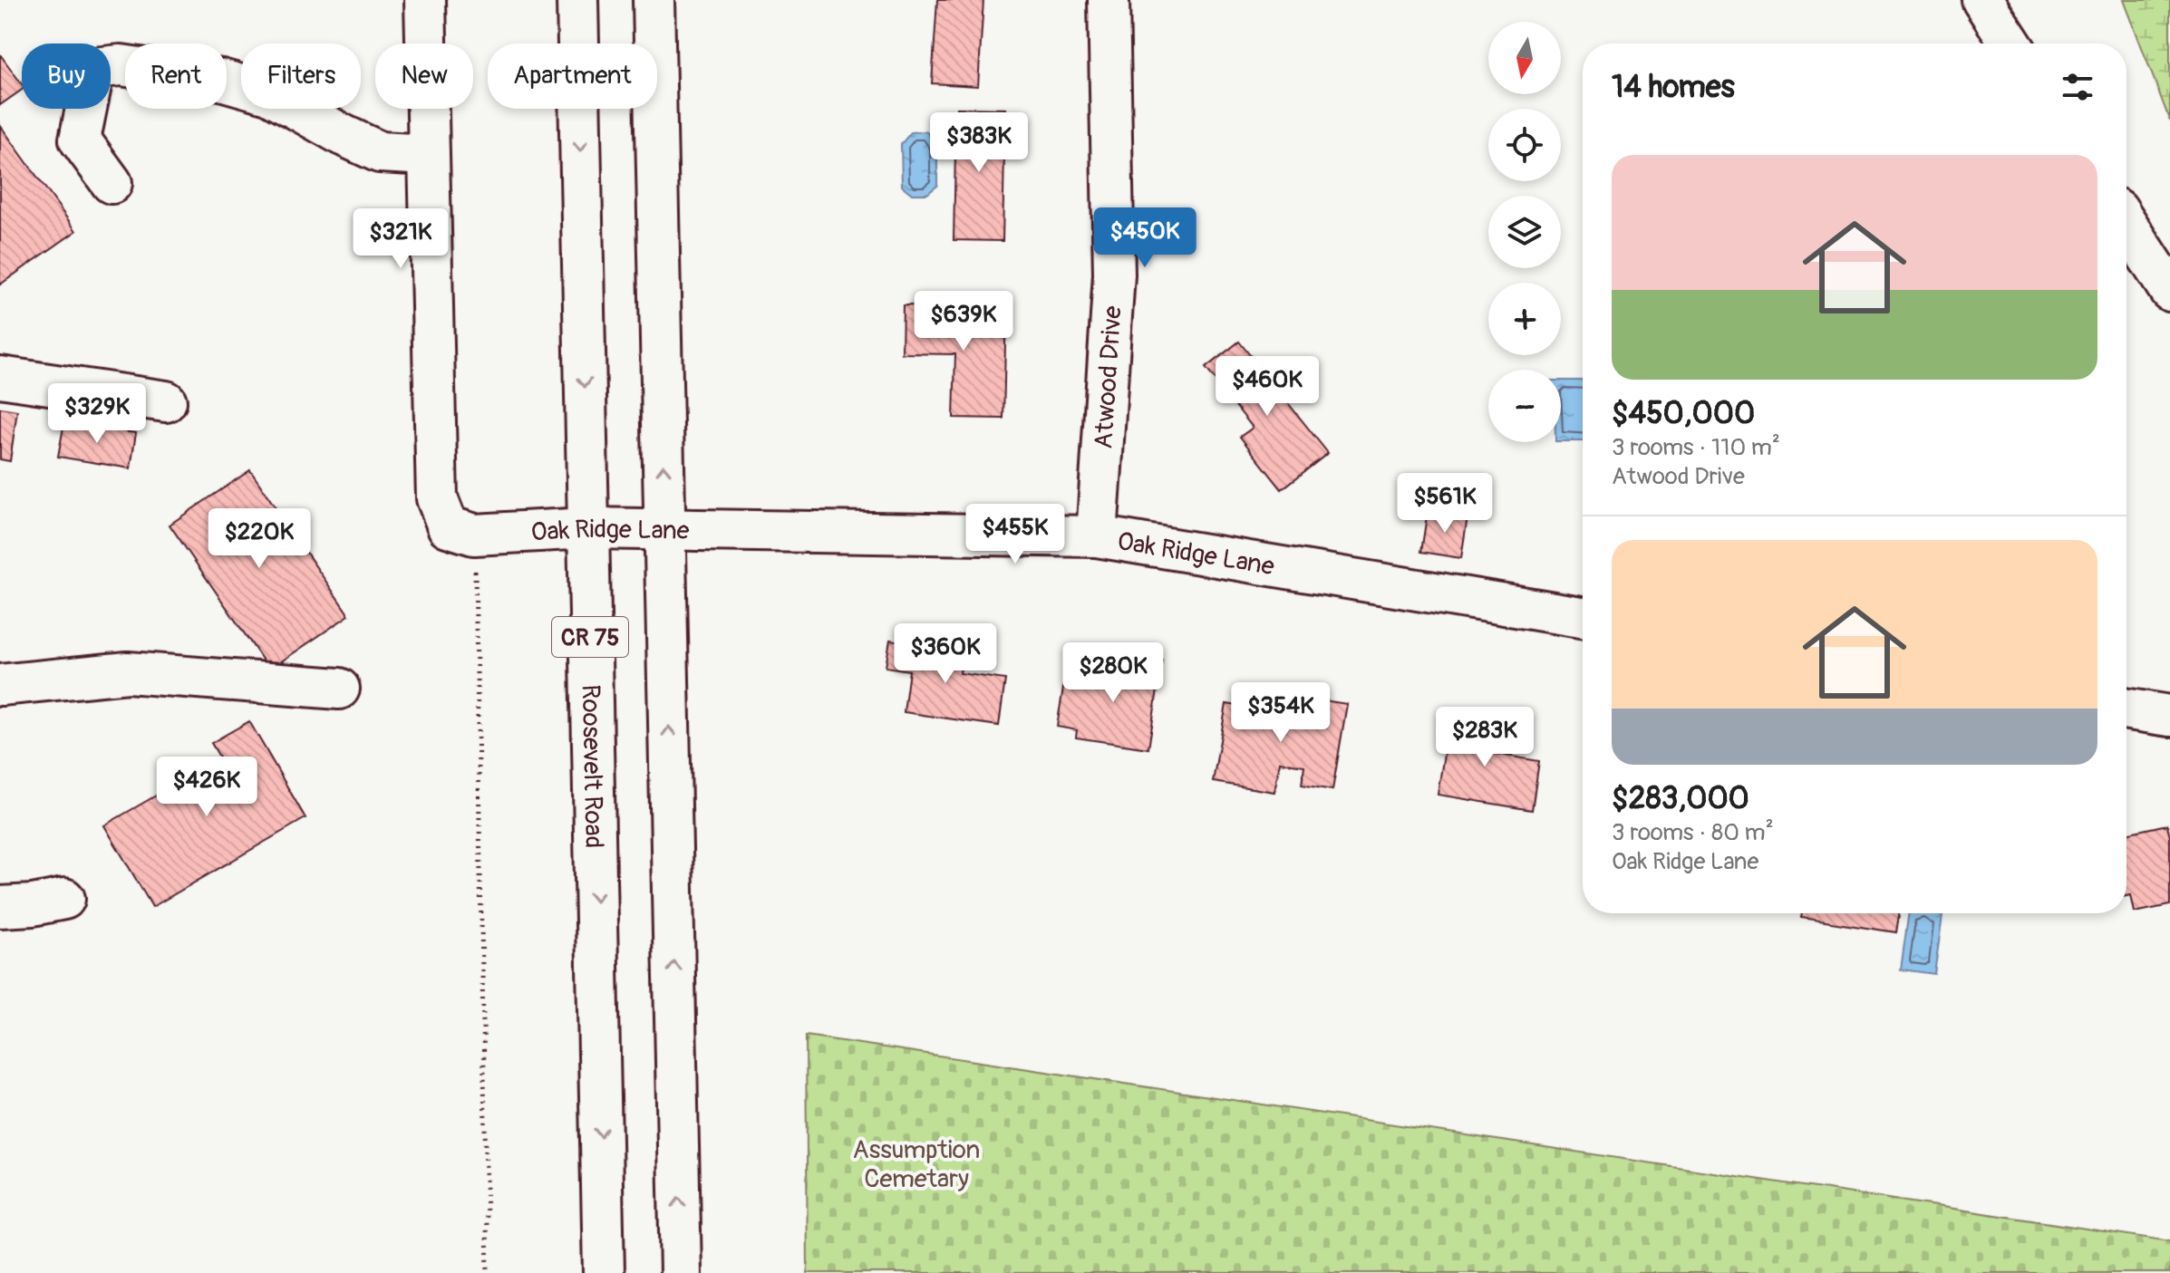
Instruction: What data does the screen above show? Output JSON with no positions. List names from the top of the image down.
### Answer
{
  "streets": {
    "main road": [
      "Atwood Drive",
      "Oak Ridge Lane",
      "CR 75",
      "Roosevelt Road"
    ]
  },
  "crossings": [
    ["Atwood Drive", "Oak Ridge Lane"],
    ["Oak Ridge Lane", "Roosevelt Road"]
  ],
  "parks": ["Assumption Cemetary"],
  "north": "bottom",
  "page": {
    "map_buttons": ["+", "−"],
    "chip": [
      "Buy",
      "Rent",
      "Filters",
      "New",
      "Apartment"
    ],
    "heading": "14 homes",
    "price": [
      "$383K",
      "$450K",
      "$321K",
      "$639K",
      "$460K",
      "$329K",
      "$561K",
      "$455K",
      "$220K",
      "$360K",
      "$280K",
      "$354K",
      "$283K",
      "$426K"
    ],
    "list": [
      {
        "name": "$450,000",
        "note": "3 rooms · 110 m² · Atwood Drive"
      },
      {
        "name": "$283,000",
        "note": "3 rooms · 80 m² · Oak Ridge Lane"
      }
    ]
  }
}
